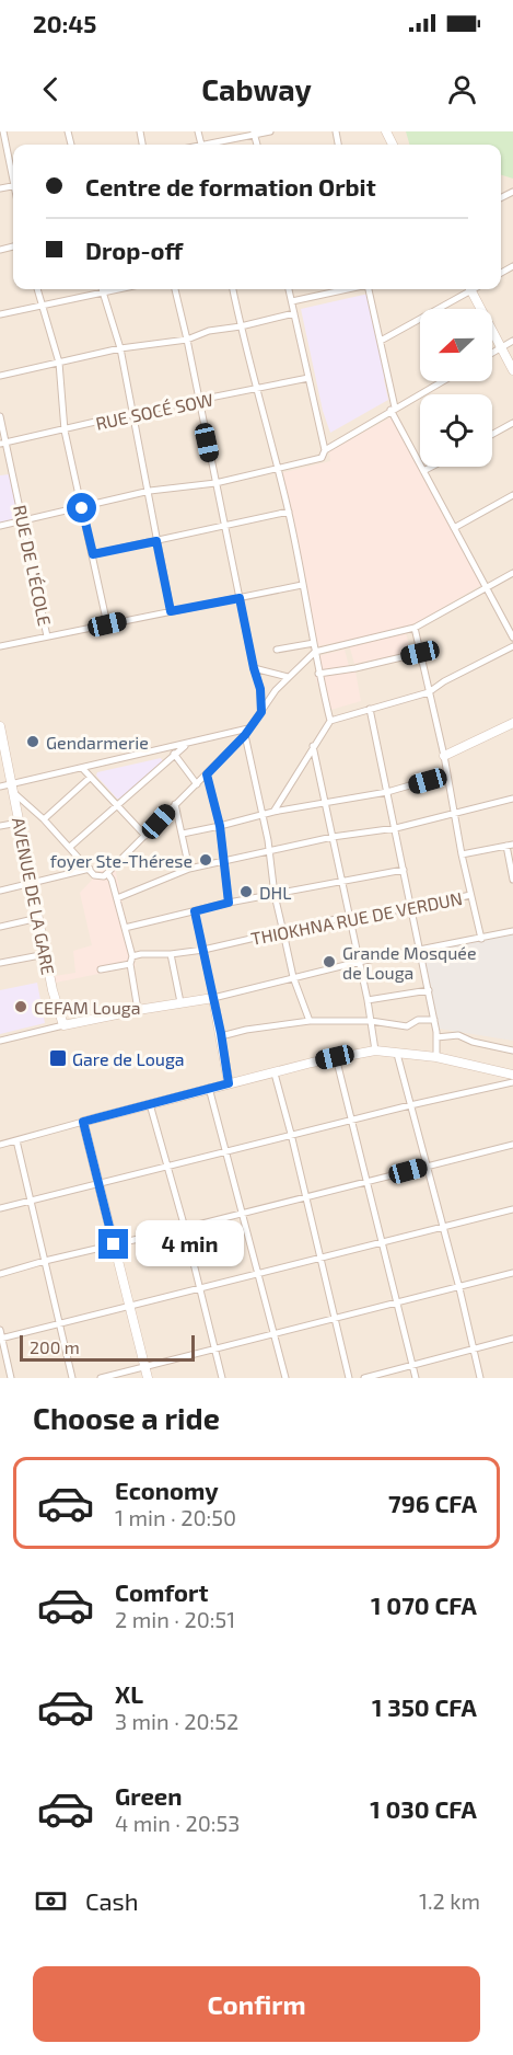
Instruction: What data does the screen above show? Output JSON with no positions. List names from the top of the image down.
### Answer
{
  "streets": {
    "street": [
      "RUE SOCÉ SOW",
      "RUE DE L'ÉCOLE",
      "AVENUE DE LA GARE",
      "THIOKHNA RUE DE VERDUN"
    ]
  },
  "crossings": [
    ["RUE SOCÉ SOW", "RUE DE L'ÉCOLE"]
  ],
  "places": {
    "other": [
      "Gendarmerie",
      "foyer Ste-Thérese",
      "DHL",
      "Grande Mosquée de Louga",
      "CEFAM Louga"
    ],
    "transit": ["Gare de Louga"]
  },
  "scale_bar": "200 m",
  "north": "left",
  "page": {
    "status": "20:45",
    "header": "Cabway",
    "banner": ["Centre de formation Orbit", "Drop-off"],
    "bubble": "4 min",
    "scale": "200 m",
    "heading": "Choose a ride",
    "list": [
      {
        "name": "Economy",
        "note": "1 min · 20:50",
        "value": "796 CFA"
      },
      {
        "name": "Comfort",
        "note": "2 min · 20:51",
        "value": "1 070 CFA"
      },
      {
        "name": "XL",
        "note": "3 min · 20:52",
        "value": "1 350 CFA"
      },
      {
        "name": "Green",
        "note": "4 min · 20:53",
        "value": "1 030 CFA"
      }
    ],
    "pay": ["Cash", "1.2 km"],
    "buttons": "Confirm"
  }
}
